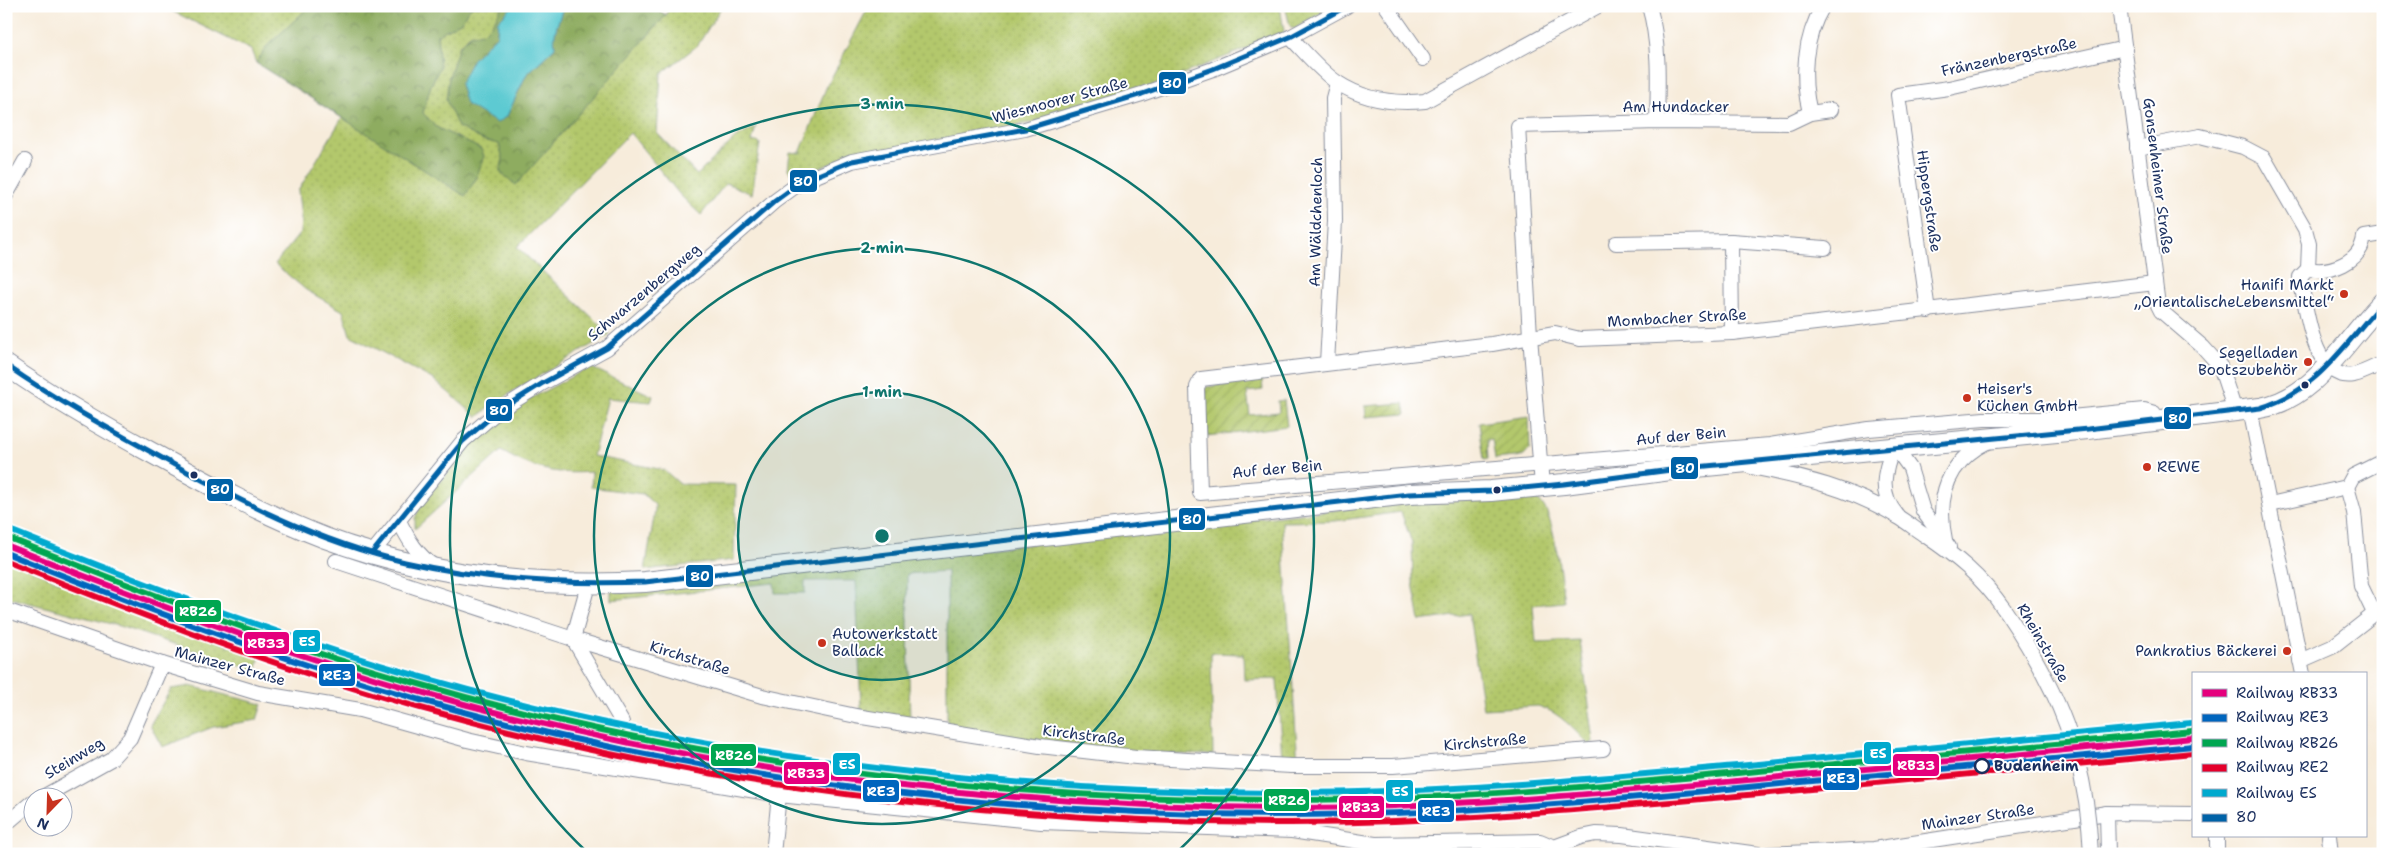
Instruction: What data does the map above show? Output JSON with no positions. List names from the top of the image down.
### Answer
{
  "streets": {
    "street": [
      "Fränzenbergstraße",
      "Wiesmoorer Straße",
      "Am Hundacker",
      "Gonsenheimer Straße",
      "Hippergstraße",
      "Am Wäldchenloch",
      "Schwarzenbergweg",
      "Mombacher Straße",
      "Auf der Bein",
      "Rheinstraße",
      "Kirchstraße",
      "Mainzer Straße",
      "Steinweg"
    ]
  },
  "crossings": [
    ["Fränzenbergstraße", "Gonsenheimer Straße"],
    ["Fränzenbergstraße", "Hippergstraße"],
    ["Wiesmoorer Straße", "Schwarzenbergweg"],
    ["Am Hundacker", "Mombacher Straße"],
    ["Gonsenheimer Straße", "Mombacher Straße"],
    ["Hippergstraße", "Mombacher Straße"],
    ["Am Wäldchenloch", "Mombacher Straße"],
    ["Mombacher Straße", "Auf der Bein"],
    ["Mainzer Straße", "Steinweg"]
  ],
  "places": [
    "Hanifi Markt „OrientalischeLebensmittel“",
    "Segelladen Bootszubehör",
    "Heiser's Küchen GmbH",
    "REWE",
    "Autowerkstatt Ballack",
    "Pankratius Bäckerei",
    "Budenheim"
  ],
  "lines": [
    "transit line 80",
    "rail line ES",
    "rail line RB26",
    "rail line RB33",
    "rail line RE3",
    "rail line RE2"
  ],
  "legend": [
    "Railway RB33",
    "Railway RE3",
    "Railway RB26",
    "Railway RE2",
    "Railway ES",
    "80"
  ],
  "north": "bottom left",
  "rings": ["3 min", "2 min", "1 min"]
}
